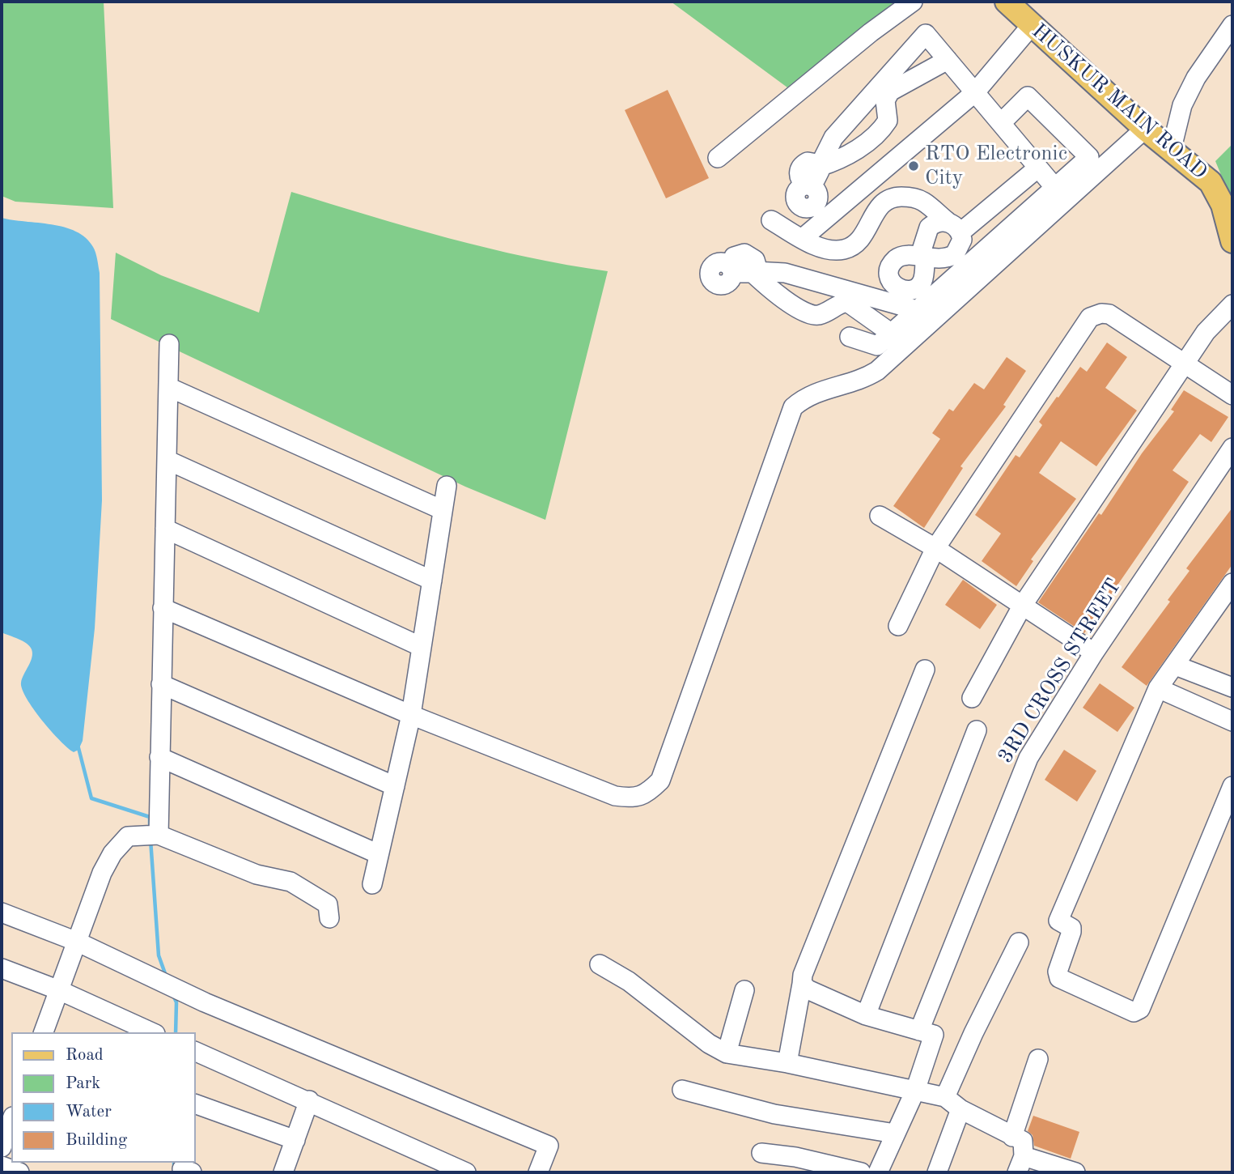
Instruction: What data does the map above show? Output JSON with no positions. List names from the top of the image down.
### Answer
{
  "streets": {
    "main road": ["HUSKUR MAIN ROAD"],
    "street": ["3RD CROSS STREET"]
  },
  "places": ["RTO Electronic City"],
  "legend": [
    "Road",
    "Park",
    "Water",
    "Building"
  ]
}
